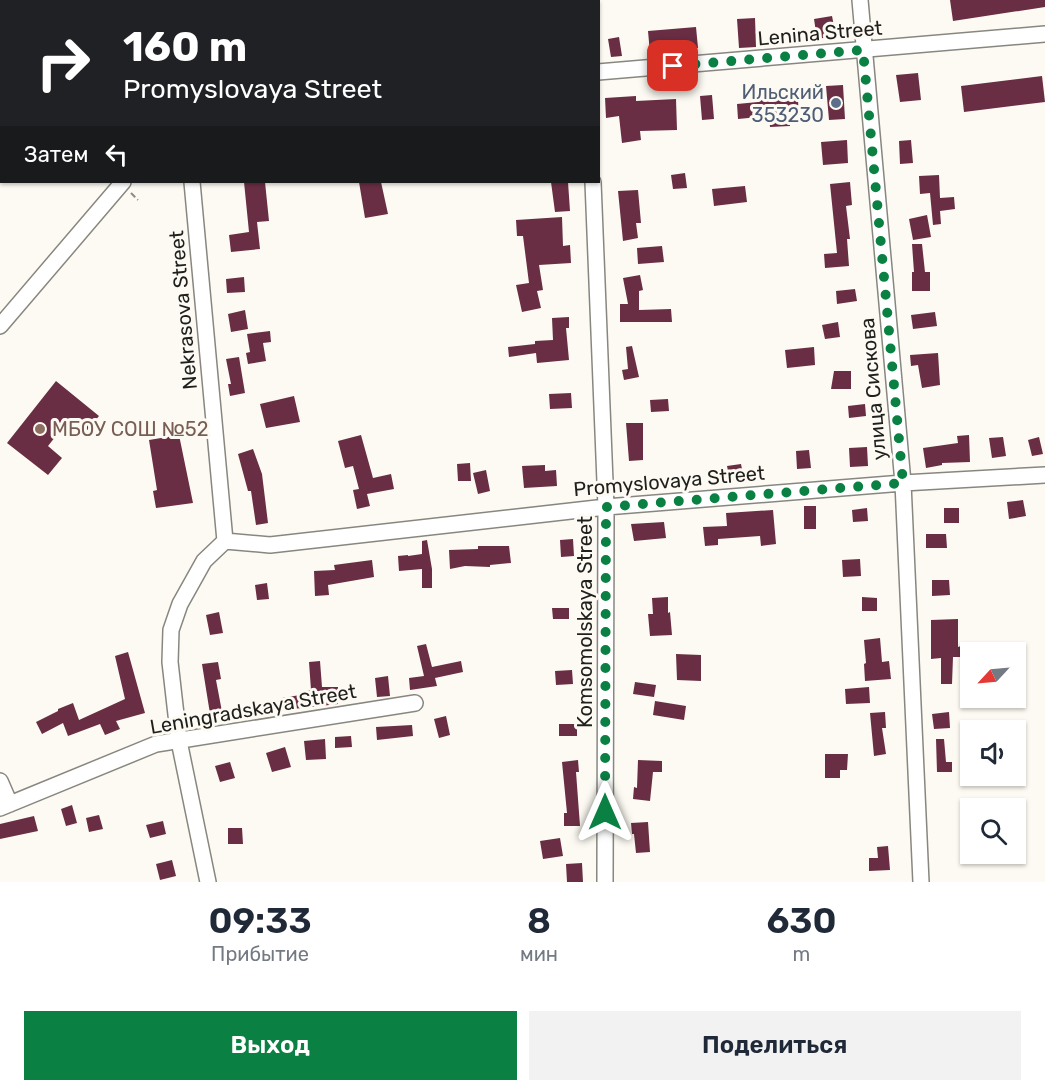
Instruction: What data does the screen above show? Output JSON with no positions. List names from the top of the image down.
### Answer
{
  "streets": {
    "street": [
      "Lenina Street",
      "Nekrasova Street",
      "улица Сискова",
      "Promyslovaya Street",
      "Komsomolskaya Street",
      "Leningradskaya Street"
    ]
  },
  "crossings": [
    ["Lenina Street", "улица Сискова"],
    ["Nekrasova Street", "Promyslovaya Street"],
    ["улица Сискова", "Promyslovaya Street"],
    ["Promyslovaya Street", "Komsomolskaya Street"]
  ],
  "places": ["Ильский 353230", "МБОУ СОШ №52"],
  "north": "bottom left",
  "page": {
    "turn": ["160 m", "Promyslovaya Street"],
    "then": "Затем",
    "eta": [
      "09:33",
      "Прибытие",
      "8",
      "мин",
      "630",
      "m"
    ],
    "buttons": ["Выход", "Поделиться"]
  }
}
